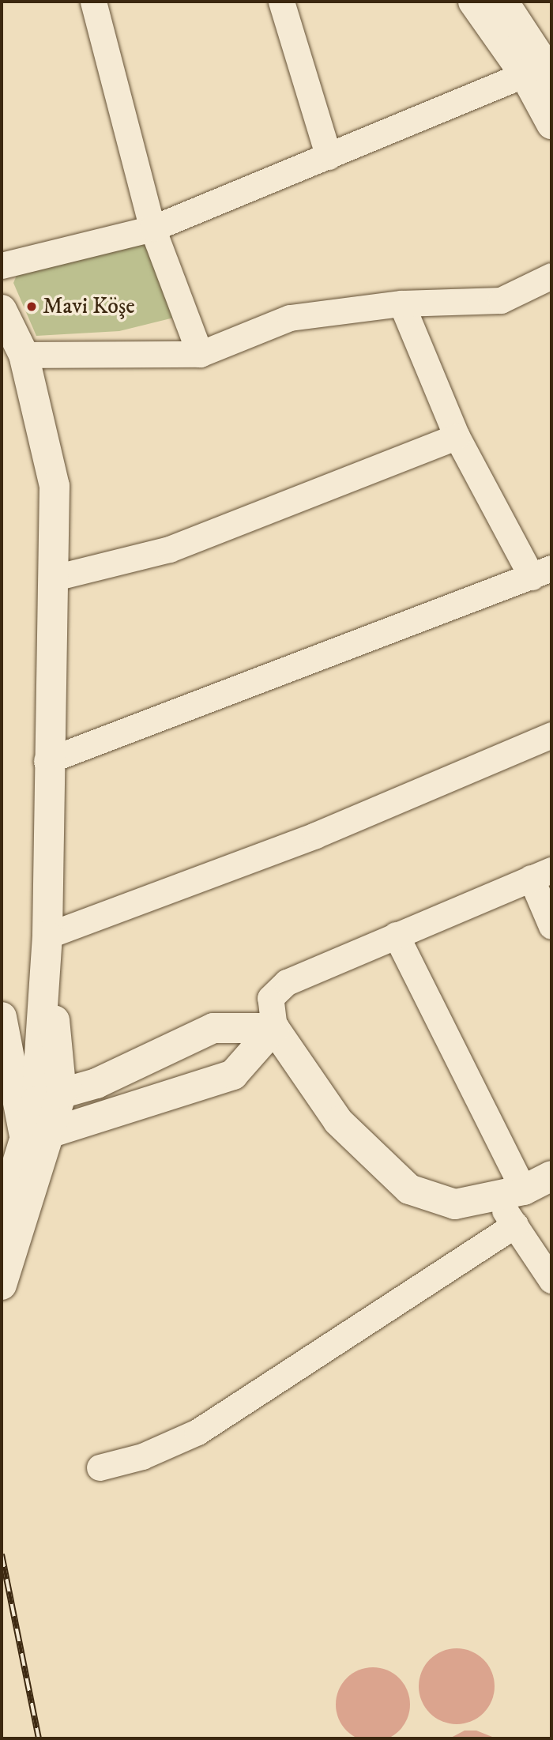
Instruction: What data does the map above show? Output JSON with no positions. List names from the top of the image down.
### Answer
{
  "places": ["Mavi Köşe"]
}
